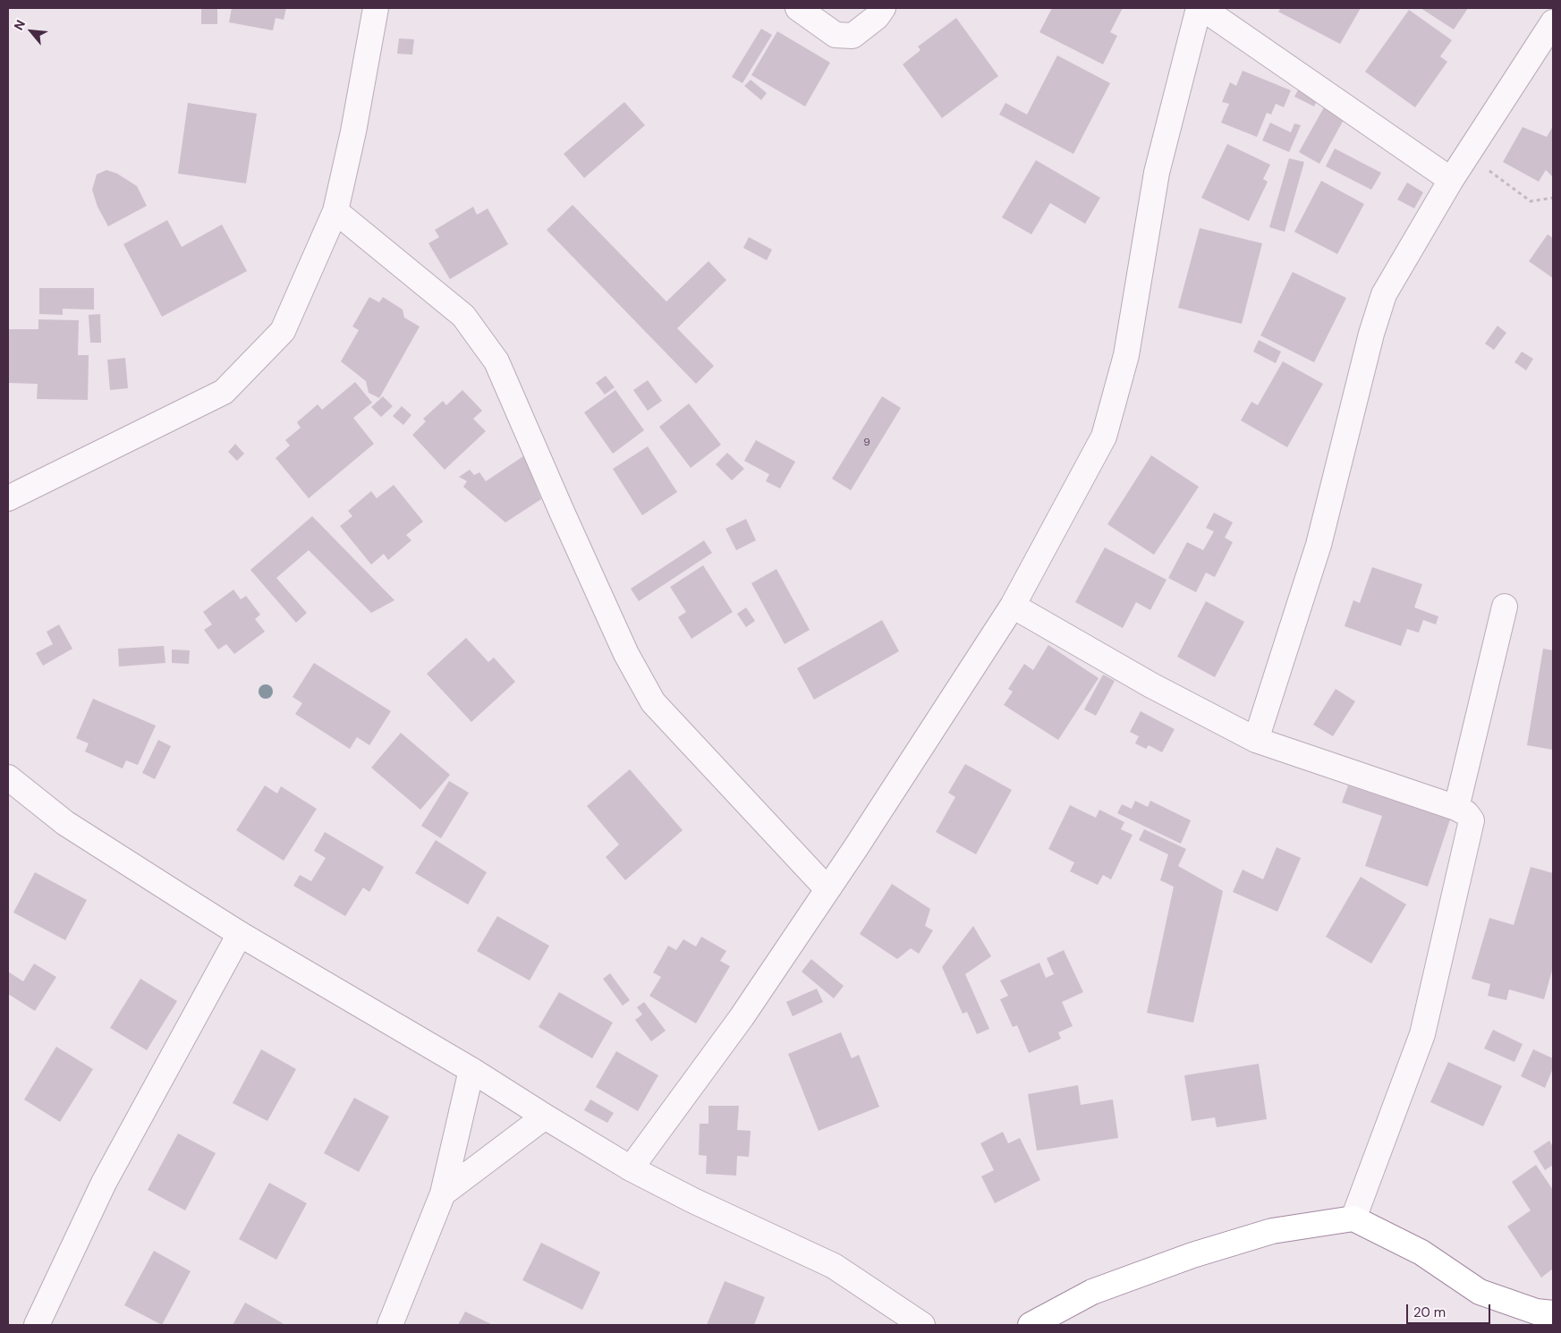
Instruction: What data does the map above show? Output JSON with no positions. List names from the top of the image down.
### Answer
{
  "house_numbers": ["9"],
  "scale_bar": "20 m",
  "north": "top left"
}
